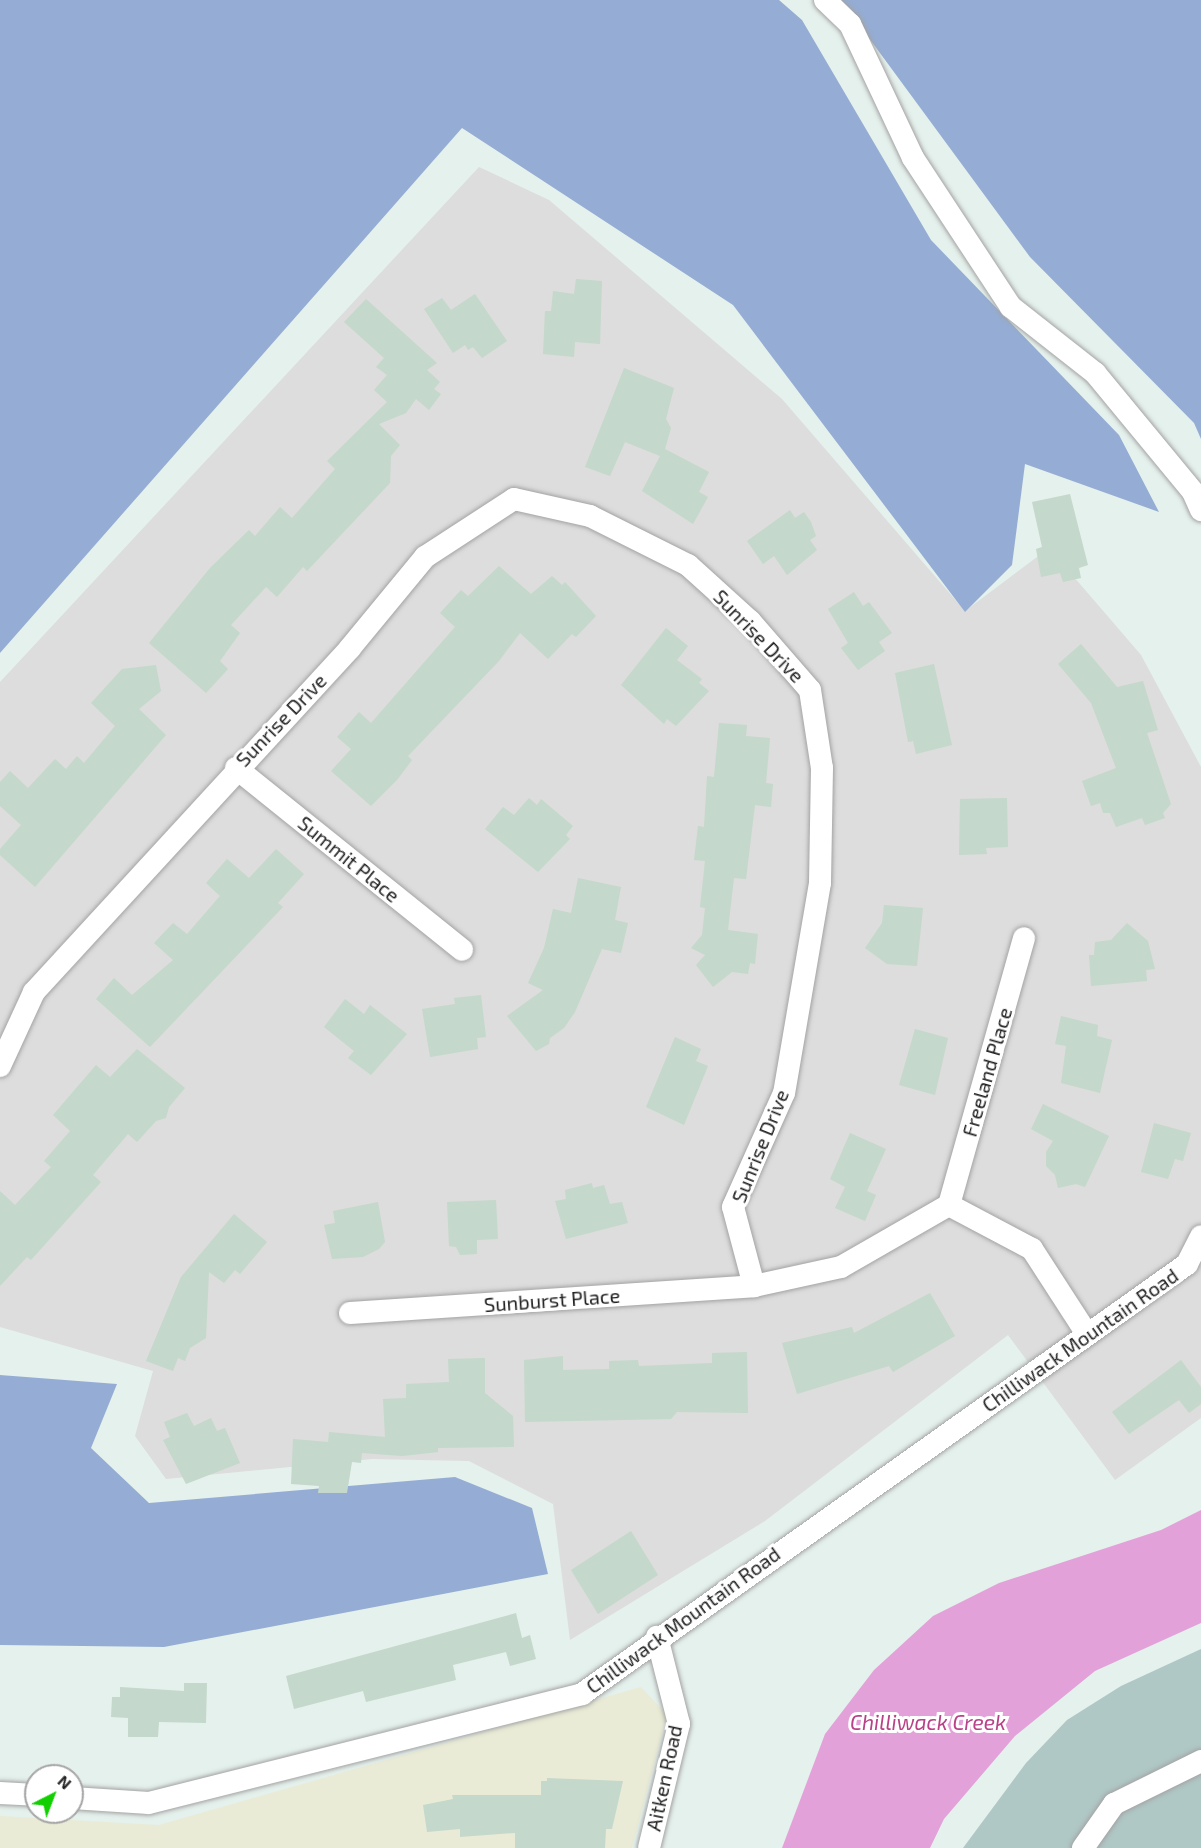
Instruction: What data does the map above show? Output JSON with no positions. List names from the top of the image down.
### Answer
{
  "streets": {
    "street": [
      "Sunrise Drive",
      "Summit Place",
      "Freeland Place",
      "Sunburst Place",
      "Chilliwack Mountain Road",
      "Aitken Road"
    ]
  },
  "crossings": [
    ["Sunrise Drive", "Summit Place"],
    ["Sunrise Drive", "Sunburst Place"],
    ["Chilliwack Mountain Road", "Aitken Road"]
  ],
  "water": ["Chilliwack Creek"],
  "north": "top right"
}
